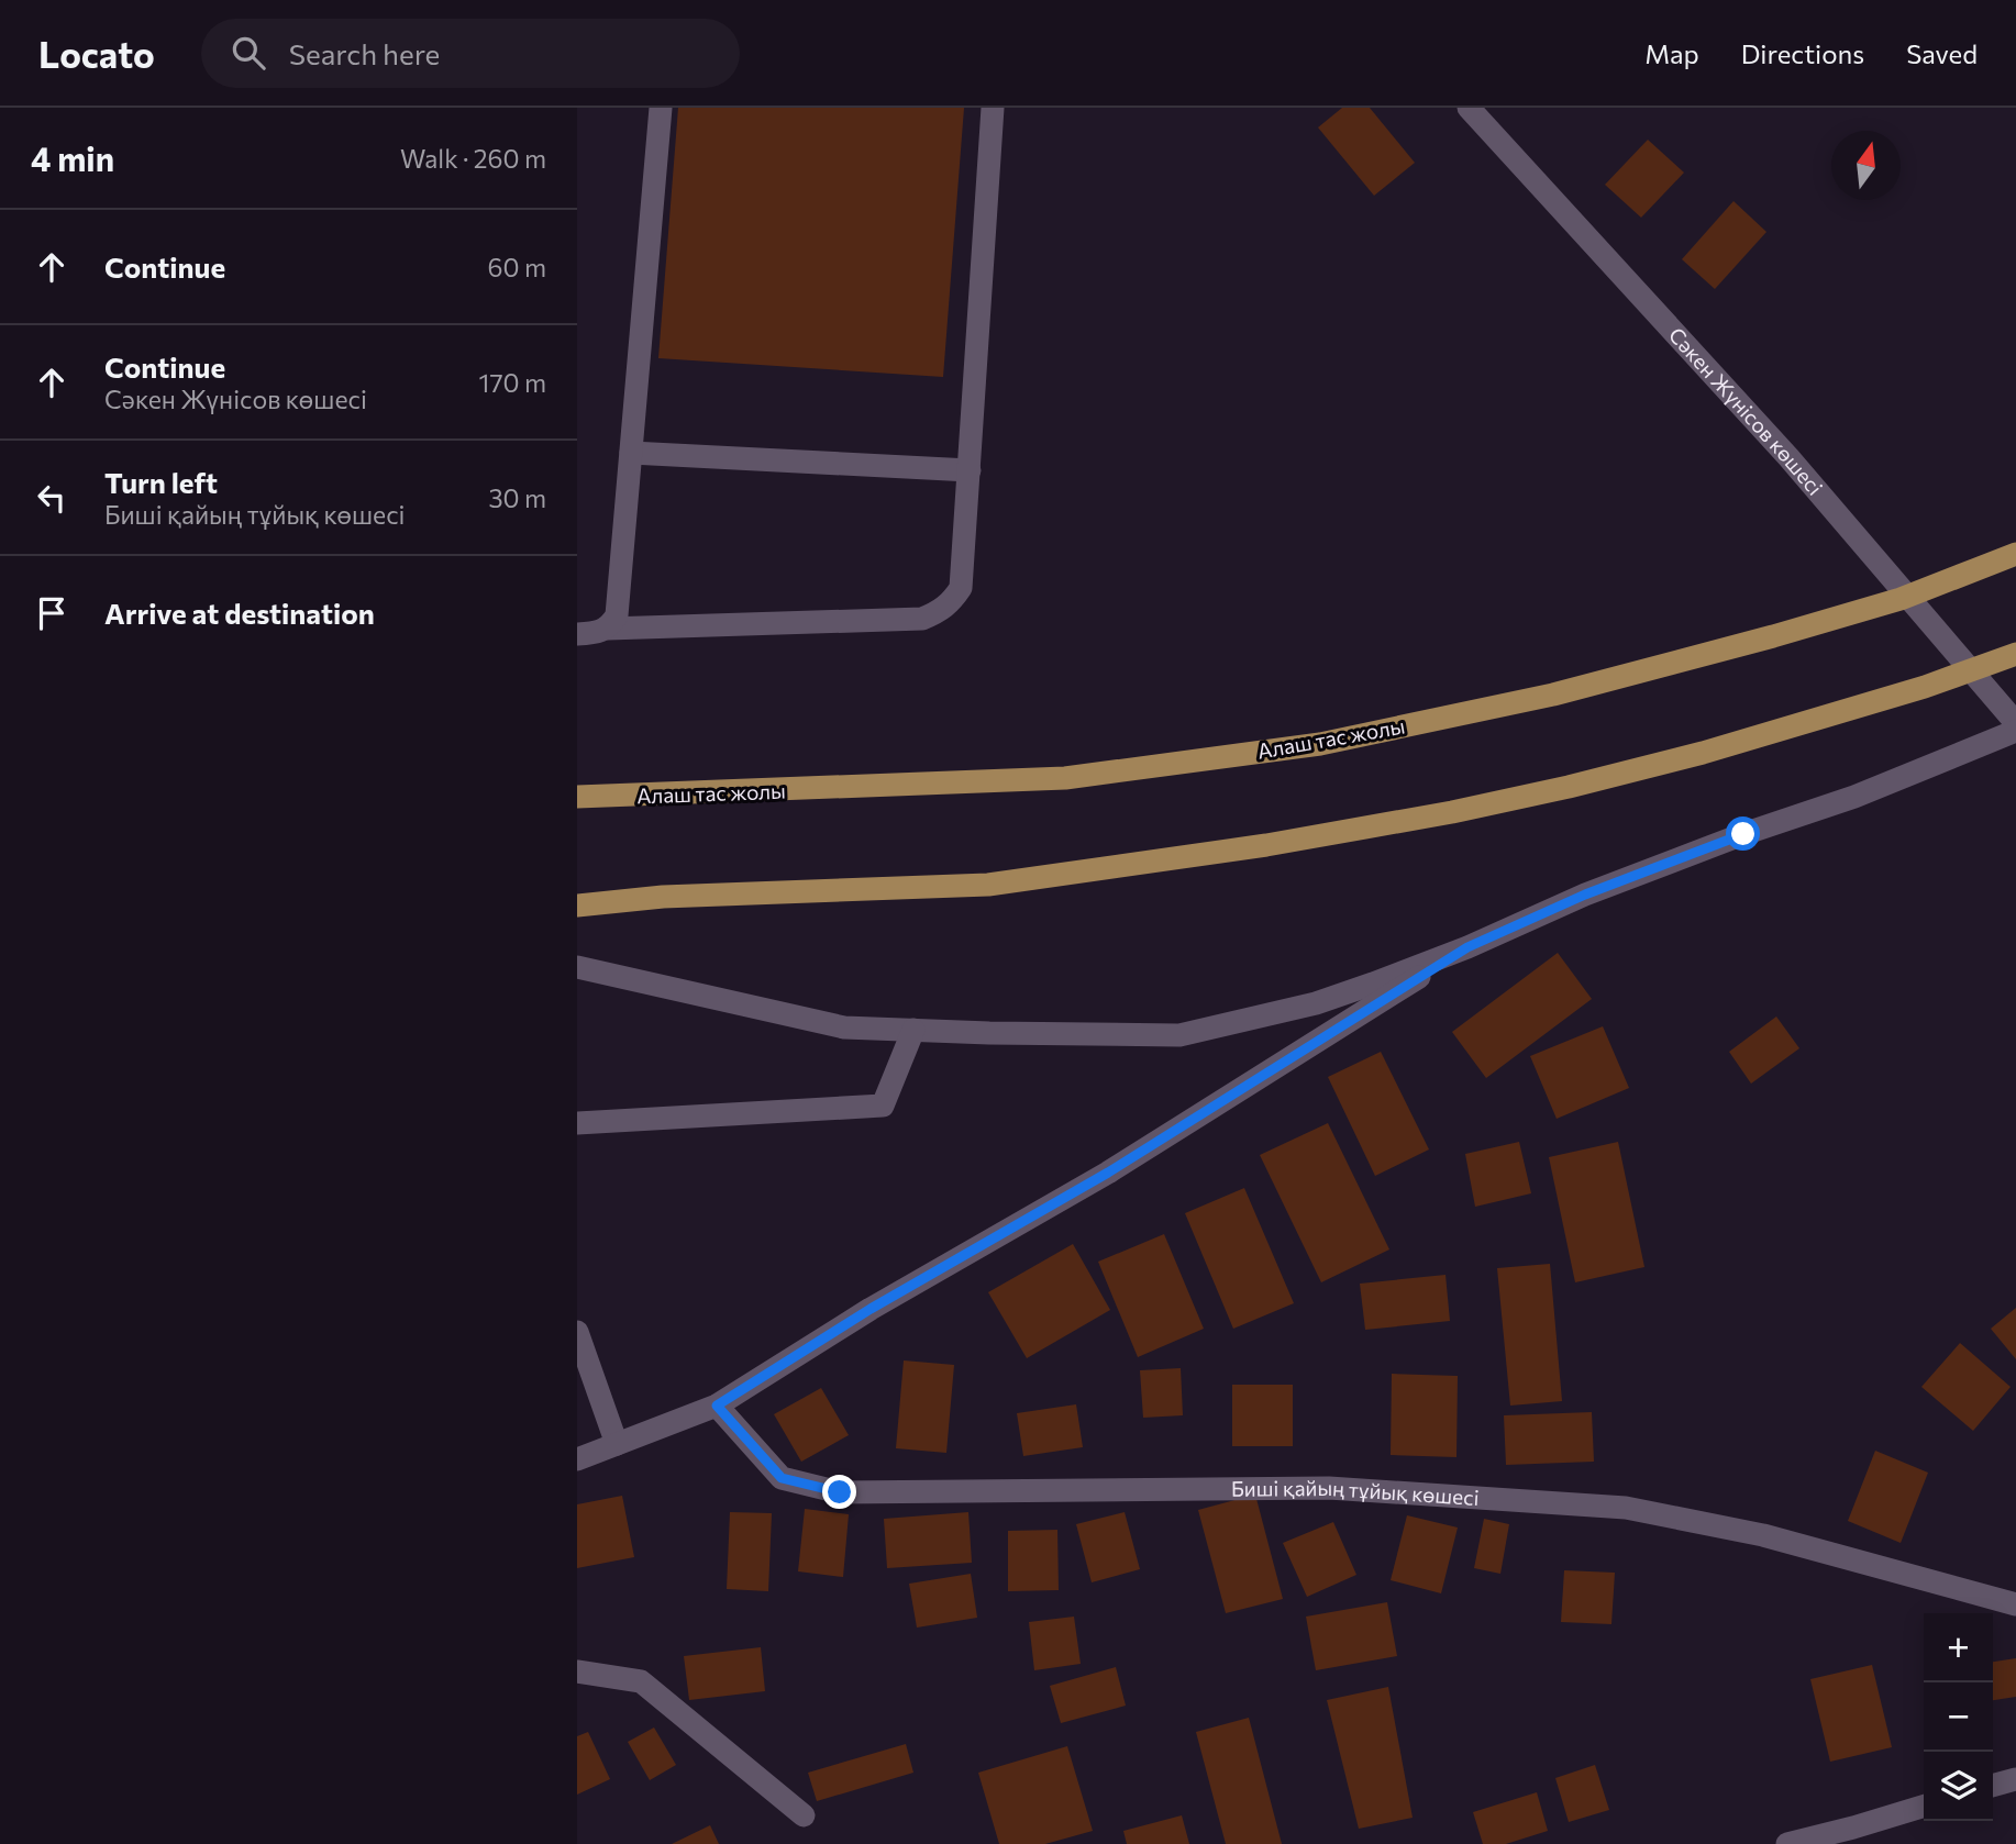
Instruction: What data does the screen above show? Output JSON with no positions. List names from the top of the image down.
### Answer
{
  "streets": {
    "main road": ["Алаш тас жолы"],
    "street": ["Сәкен Жүнісов көшесі", "Биші қайың тұйық көшесі"]
  },
  "north": "top",
  "page": {
    "header": "Locato",
    "search": "Search here",
    "nav": ["Map", "Directions", "Saved"],
    "heading": ["4 min", "Walk · 260 m"],
    "list": [
      ["Continue", "60 m"],
      ["Continue", "Сәкен Жүнісов көшесі", "170 m"],
      ["Turn left", "Биші қайың тұйық көшесі", "30 m"],
      "Arrive at destination"
    ],
    "map_buttons": ["+", "−"]
  }
}
